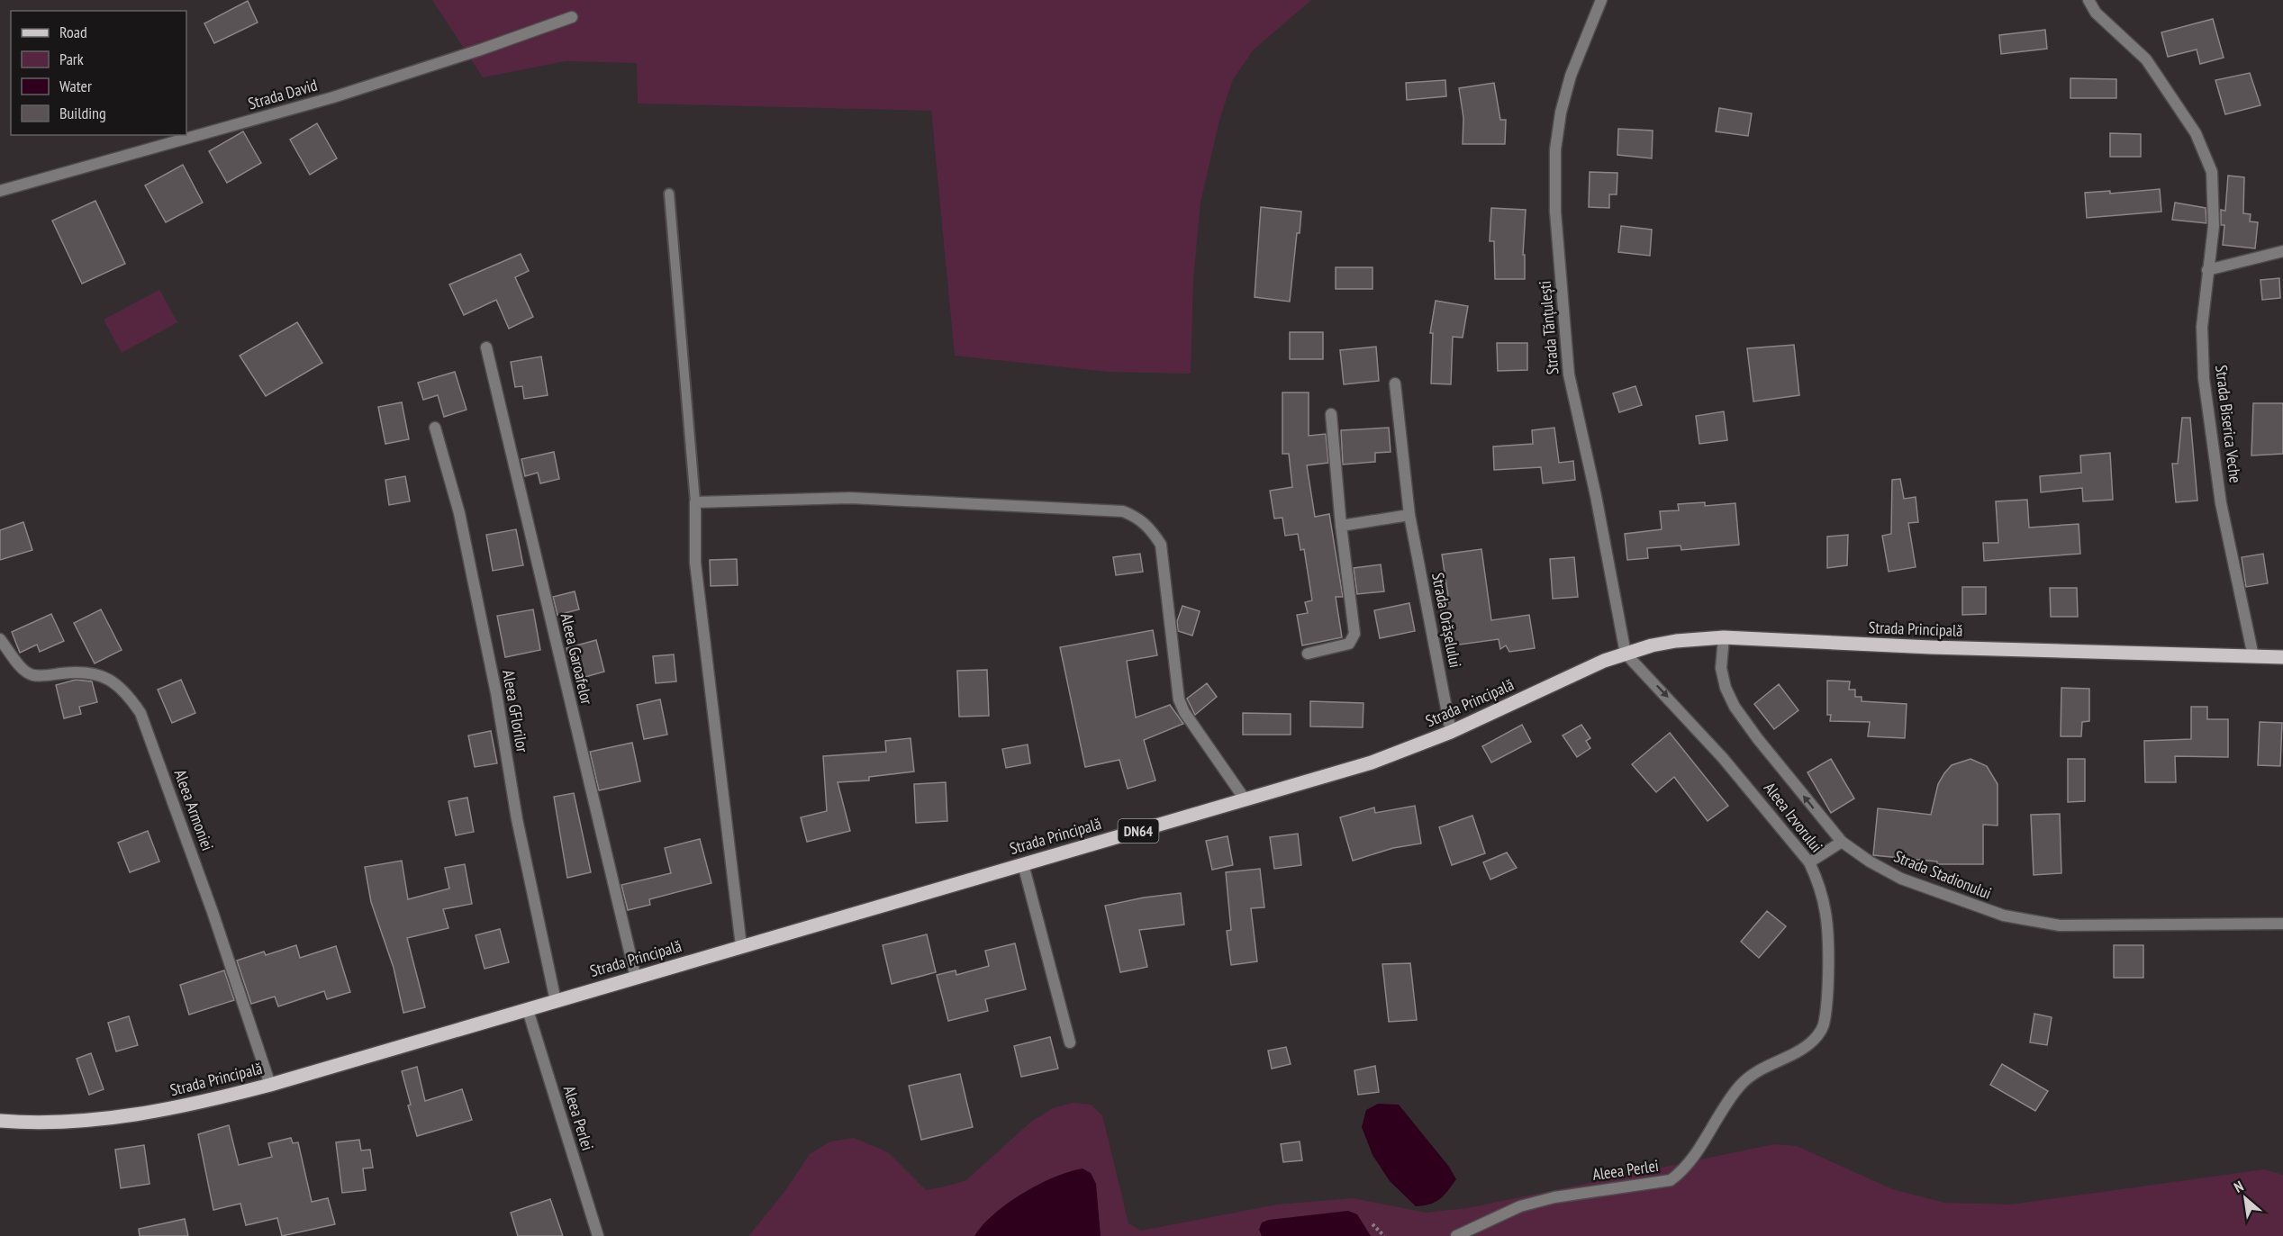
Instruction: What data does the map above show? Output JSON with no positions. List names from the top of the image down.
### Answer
{
  "streets": {
    "main road": ["Strada Principală", "DN64"],
    "street": [
      "Strada David",
      "Strada Tănțulești",
      "Strada Biserica Veche",
      "Strada Orășelului",
      "Aleea Garoafelor",
      "Aleea GFlorilor",
      "Aleea Armoniei",
      "Aleea Izvorului",
      "Strada Stadionului",
      "Aleea Perlei"
    ]
  },
  "crossings": [
    ["Strada Tănțulești", "Strada Principală"],
    ["Strada Tănțulești", "Aleea Izvorului"],
    ["Strada Biserica Veche", "Strada Principală"],
    ["Strada Orășelului", "Strada Principală"],
    ["Strada Principală", "Aleea Garoafelor"],
    ["Strada Principală", "Aleea GFlorilor"],
    ["Strada Principală", "Aleea Armoniei"],
    ["Strada Principală", "Aleea Izvorului"],
    ["Strada Principală", "Strada Stadionului"],
    ["Strada Principală", "Aleea Perlei"],
    ["Aleea Izvorului", "Aleea Perlei"]
  ],
  "one_way": ["Aleea Izvorului"],
  "legend": [
    "Road",
    "Park",
    "Water",
    "Building"
  ],
  "north": "top left"
}
